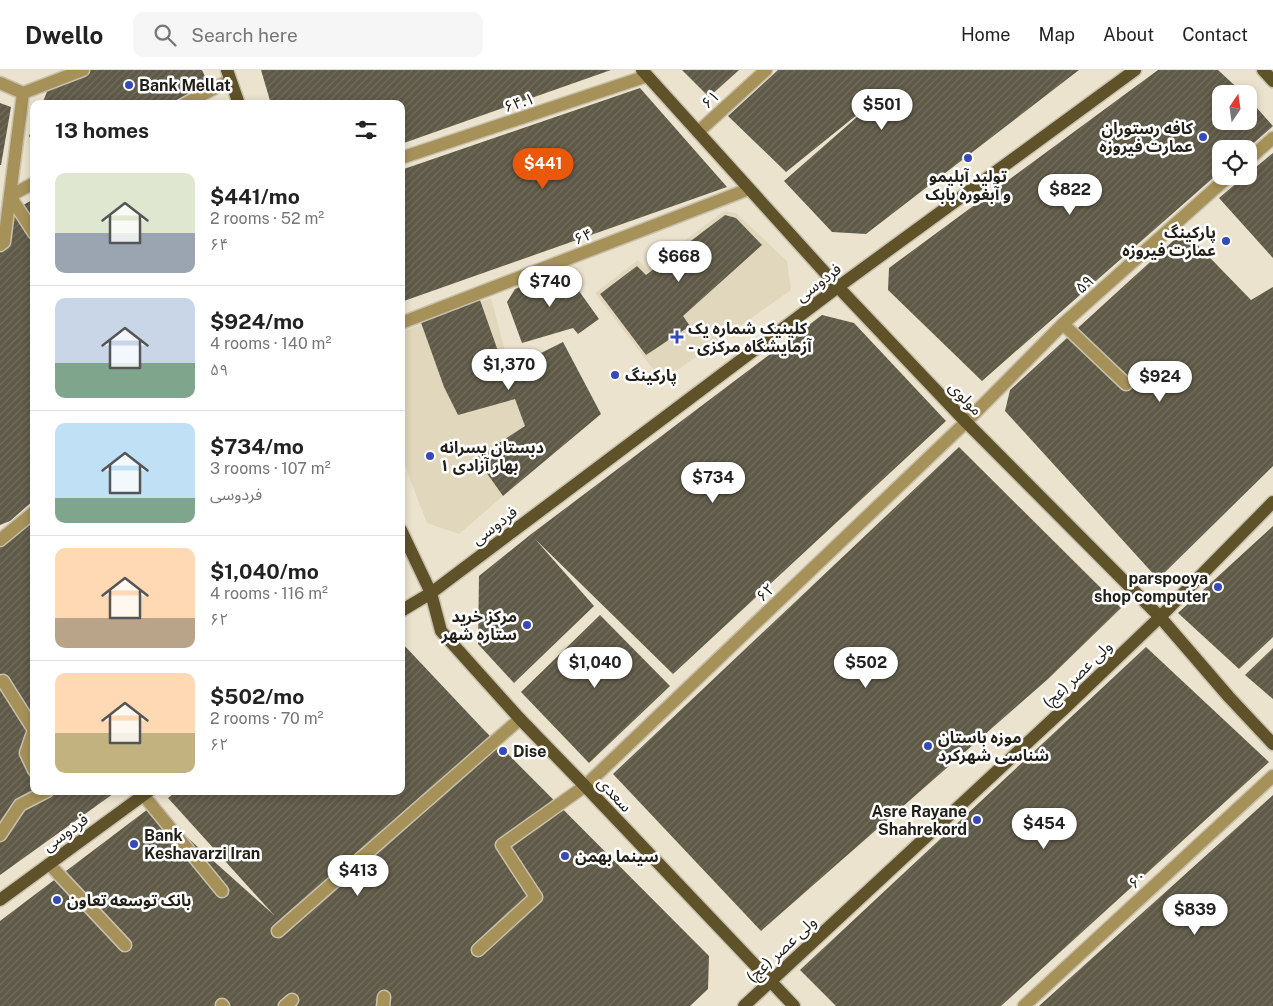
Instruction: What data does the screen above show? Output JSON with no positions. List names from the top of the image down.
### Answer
{
  "streets": {
    "main road": [
      "فردوسی",
      "مولوی",
      "ولی عصر (عج)",
      "سعدی"
    ],
    "street": [
      "۶۱",
      "۶۴.۱",
      "۶۴",
      "۵۹",
      "۶۲",
      "۶۰"
    ]
  },
  "crossings": [
    ["۶۱", "مولوی"],
    ["۶۴.۱", "مولوی"],
    ["۶۴", "مولوی"],
    ["فردوسی", "مولوی"],
    ["فردوسی", "سعدی"],
    ["۵۹", "مولوی"],
    ["۵۹", "۶۲"],
    ["مولوی", "۶۲"],
    ["مولوی", "ولی عصر (عج)"],
    ["۶۲", "سعدی"],
    ["ولی عصر (عج)", "سعدی"]
  ],
  "places": {
    "other": [
      "Bank Mellat",
      "کافه رستوران عمارت فیروزه",
      "تولید آبلیمو و آبغوره بابک",
      "پارکینگ عمارت فیروزه",
      "پارکینگ",
      "دبستان پسرانه بهار آزادی ۱",
      "parspooya shop computer",
      "مرکز خرید ستاره شهر",
      "موزه باستان شناسی شهرکرد",
      "Dise",
      "Asre Rayane Shahrekord",
      "Bank Keshavarzi Iran",
      "سینما بهمن",
      "بانک توسعه تعاون"
    ],
    "health": ["کلینیک شماره یک - آزمایشگاه مرکزی"]
  },
  "north": "top",
  "page": {
    "header": "Dwello",
    "search": "Search here",
    "nav": [
      "Home",
      "Map",
      "About",
      "Contact"
    ],
    "price": [
      "$501",
      "$441",
      "$822",
      "$668",
      "$740",
      "$1,370",
      "$924",
      "$734",
      "$1,040",
      "$502",
      "$454",
      "$413",
      "$839"
    ],
    "heading": "13 homes",
    "list": [
      {
        "name": "$441/mo",
        "note": "2 rooms · 52 m² · ۶۴"
      },
      {
        "name": "$924/mo",
        "note": "4 rooms · 140 m² · ۵۹"
      },
      {
        "name": "$734/mo",
        "note": "3 rooms · 107 m² · فردوسی"
      },
      {
        "name": "$1,040/mo",
        "note": "4 rooms · 116 m² · ۶۲"
      },
      {
        "name": "$502/mo",
        "note": "2 rooms · 70 m² · ۶۲"
      }
    ]
  }
}
